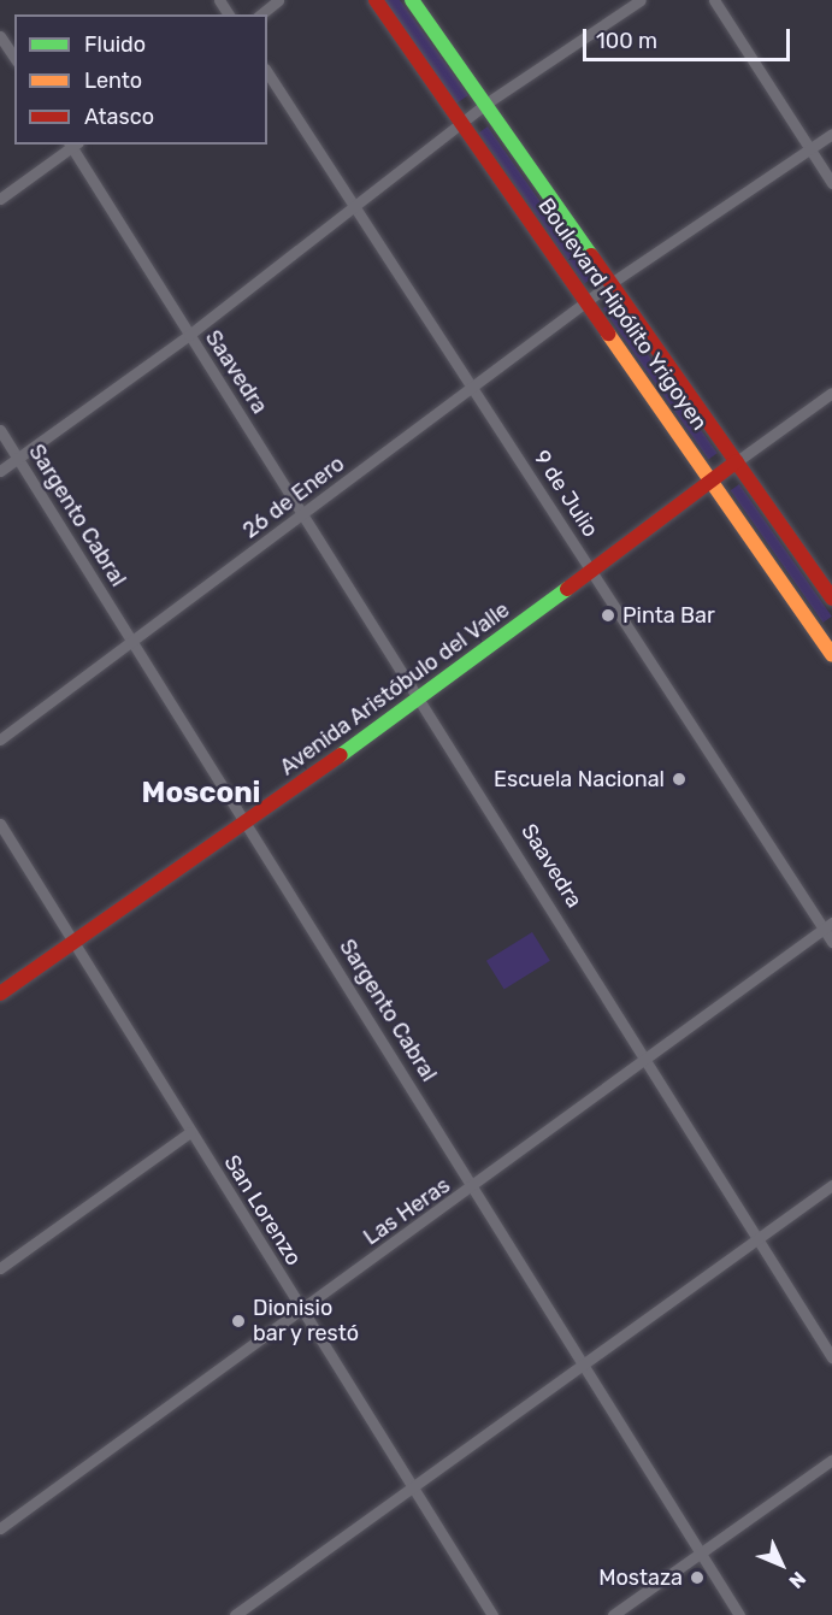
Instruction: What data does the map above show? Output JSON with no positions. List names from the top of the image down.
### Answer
{
  "streets": {
    "main road": ["Boulevard Hipólito Yrigoyen", "Avenida Aristóbulo del Valle"],
    "street": [
      "Saavedra",
      "9 de Julio",
      "26 de Enero",
      "Sargento Cabral",
      "San Lorenzo",
      "Las Heras"
    ]
  },
  "crossings": [
    ["Boulevard Hipólito Yrigoyen", "26 de Enero"],
    ["Boulevard Hipólito Yrigoyen", "Avenida Aristóbulo del Valle"],
    ["Saavedra", "26 de Enero"],
    ["Saavedra", "Avenida Aristóbulo del Valle"],
    ["Saavedra", "Las Heras"],
    ["9 de Julio", "26 de Enero"],
    ["9 de Julio", "Avenida Aristóbulo del Valle"],
    ["9 de Julio", "Las Heras"],
    ["26 de Enero", "Sargento Cabral"],
    ["Sargento Cabral", "Avenida Aristóbulo del Valle"],
    ["Sargento Cabral", "Las Heras"],
    ["Avenida Aristóbulo del Valle", "San Lorenzo"],
    ["San Lorenzo", "Las Heras"]
  ],
  "districts": ["Mosconi"],
  "places": [
    "Pinta Bar",
    "Escuela Nacional",
    "Dionisio bar y restó",
    "Mostaza"
  ],
  "legend": ["Fluido", "Lento", "Atasco"],
  "scale_bar": "100 m",
  "north": "bottom right"
}
